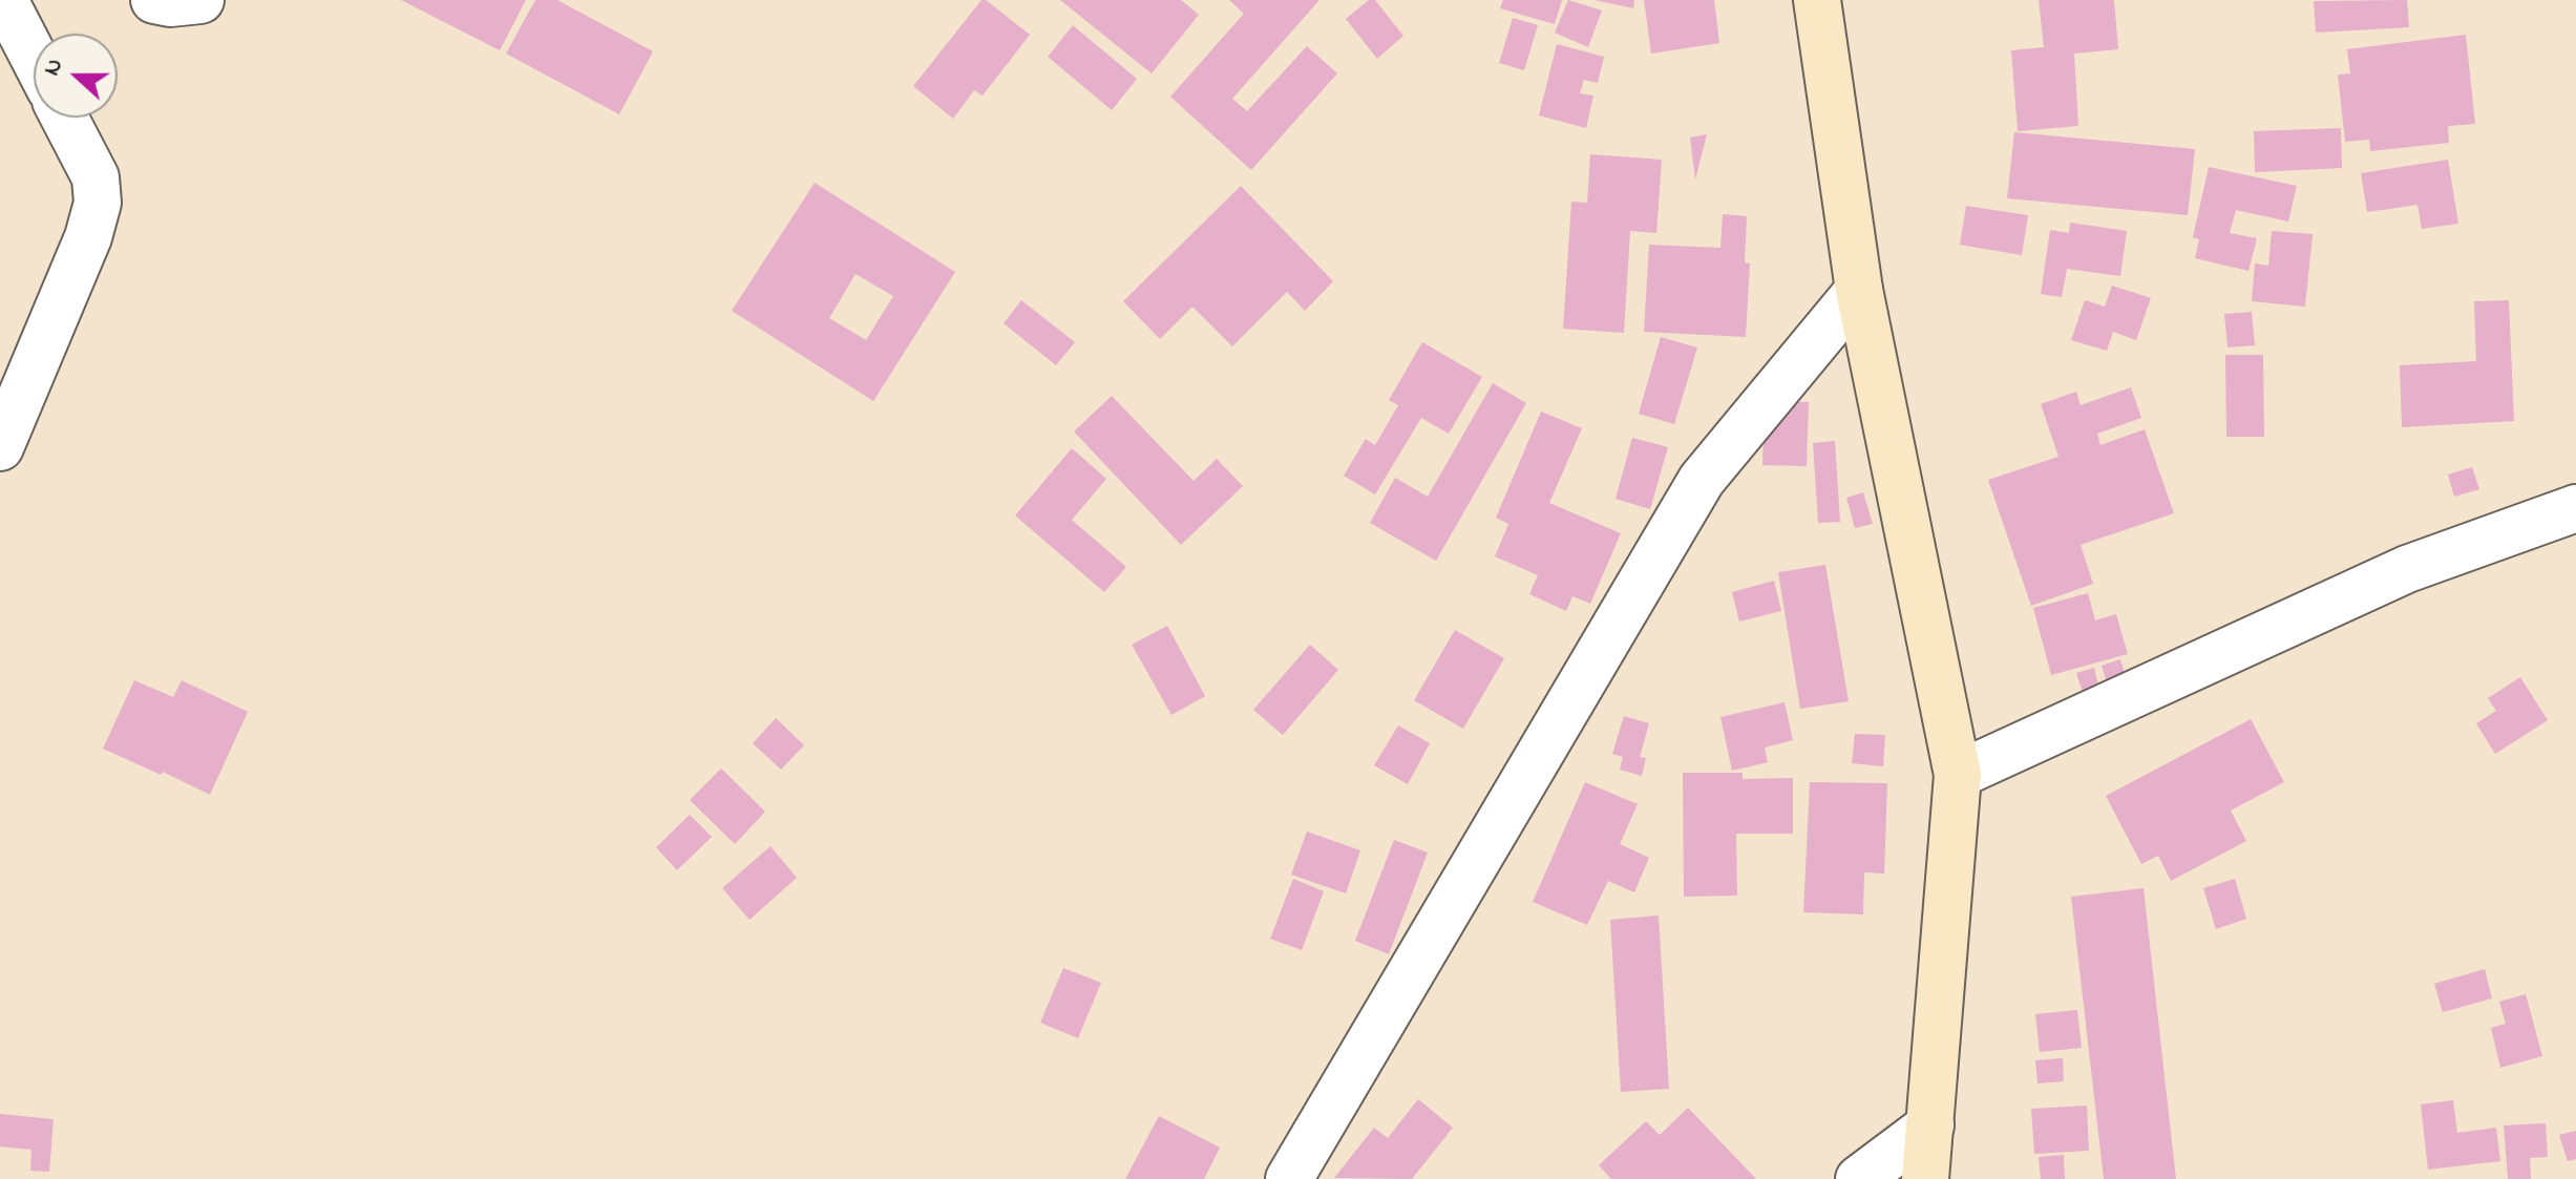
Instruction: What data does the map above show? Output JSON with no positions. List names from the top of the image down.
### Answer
{
  "north": "left"
}
